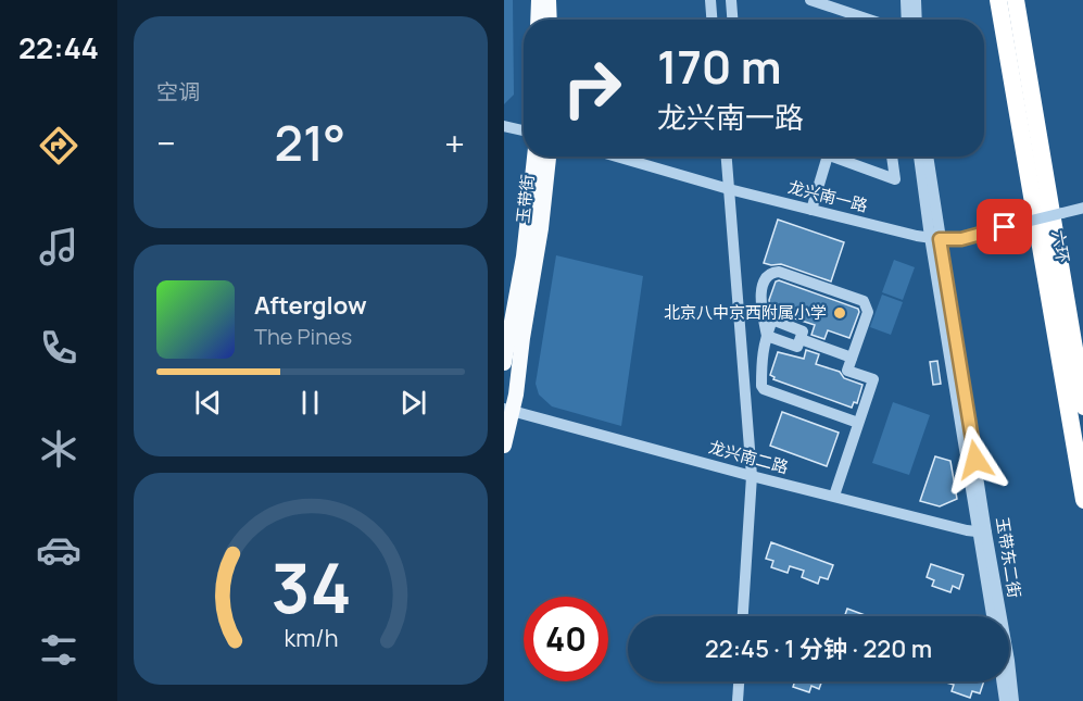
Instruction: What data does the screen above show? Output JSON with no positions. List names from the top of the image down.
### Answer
{
  "streets": {
    "highway": ["六环"],
    "main road": ["玉带街"],
    "street": ["龙兴南一路", "龙兴南二路", "玉带东二街"]
  },
  "crossings": [
    ["龙兴南一路", "玉带东二街"],
    ["玉带街", "龙兴南二路"],
    ["龙兴南二路", "玉带东二街"]
  ],
  "places": ["北京八中京西附属小学"],
  "page": {
    "tabs": "22:44",
    "tile": "空调",
    "turn": ["170 m", "龙兴南一路"],
    "heat": ["−", "21°", "+"],
    "song": ["Afterglow", "The Pines"],
    "limit": "40",
    "trip": "22:45 · 1 分钟 · 220 m",
    "gauge": ["34", "km/h"]
  }
}
